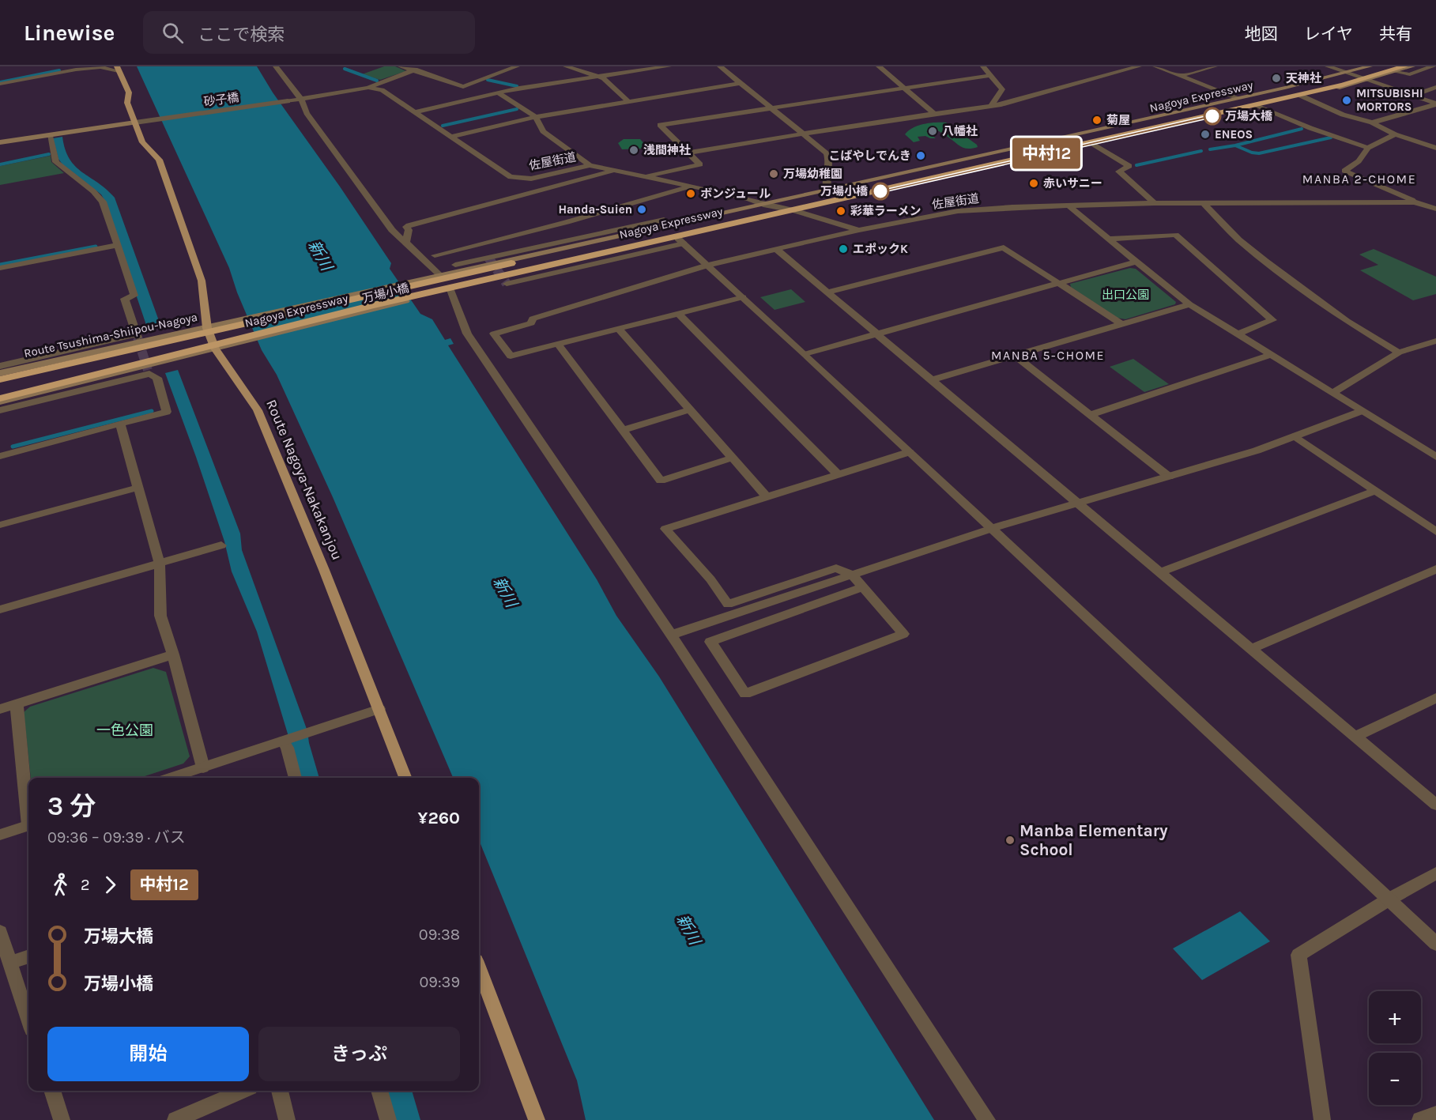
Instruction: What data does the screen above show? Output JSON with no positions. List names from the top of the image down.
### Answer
{
  "streets": {
    "highway": ["Nagoya Expressway"],
    "main road": ["万場小橋", "Route Tsushima-Shiipou-Nagoya", "Route Nagoya-Nakakanjou"],
    "street": ["砂子橋", "佐屋街道"]
  },
  "crossings": [
    ["砂子橋", "佐屋街道"],
    ["砂子橋", "Route Nagoya-Nakakanjou"],
    ["万場小橋", "Route Nagoya-Nakakanjou"],
    ["Route Tsushima-Shiipou-Nagoya", "Route Nagoya-Nakakanjou"]
  ],
  "districts": ["MANBA 2-CHOME", "MANBA 5-CHOME"],
  "water": ["新川"],
  "parks": ["出口公園", "一色公園"],
  "places": [
    "天神社",
    "MITSUBISHI MORTORS",
    "万場大橋",
    "菊屋",
    "八幡社",
    "ENEOS",
    "浅間神社",
    "こばやしでんき",
    "万場幼稚園",
    "赤いサニー",
    "万場小橋",
    "ボンジュール",
    "Handa-Suien",
    "彩華ラーメン",
    "エポックK",
    "Manba Elementary School"
  ],
  "lines": ["bus line 中村12"],
  "page": {
    "header": "Linewise",
    "search": "ここで検索",
    "nav": ["地図", "レイヤ", "共有"],
    "on_map": "中村12",
    "heading": ["3 分", "09:36 – 09:39 · バス", "¥260"],
    "legs": ["2", "中村12"],
    "list": [
      {
        "name": "万場大橋",
        "value": "09:38"
      },
      {
        "name": "万場小橋",
        "value": "09:39"
      }
    ],
    "map_buttons": ["+", "−"],
    "buttons": ["開始", "きっぷ"]
  }
}
